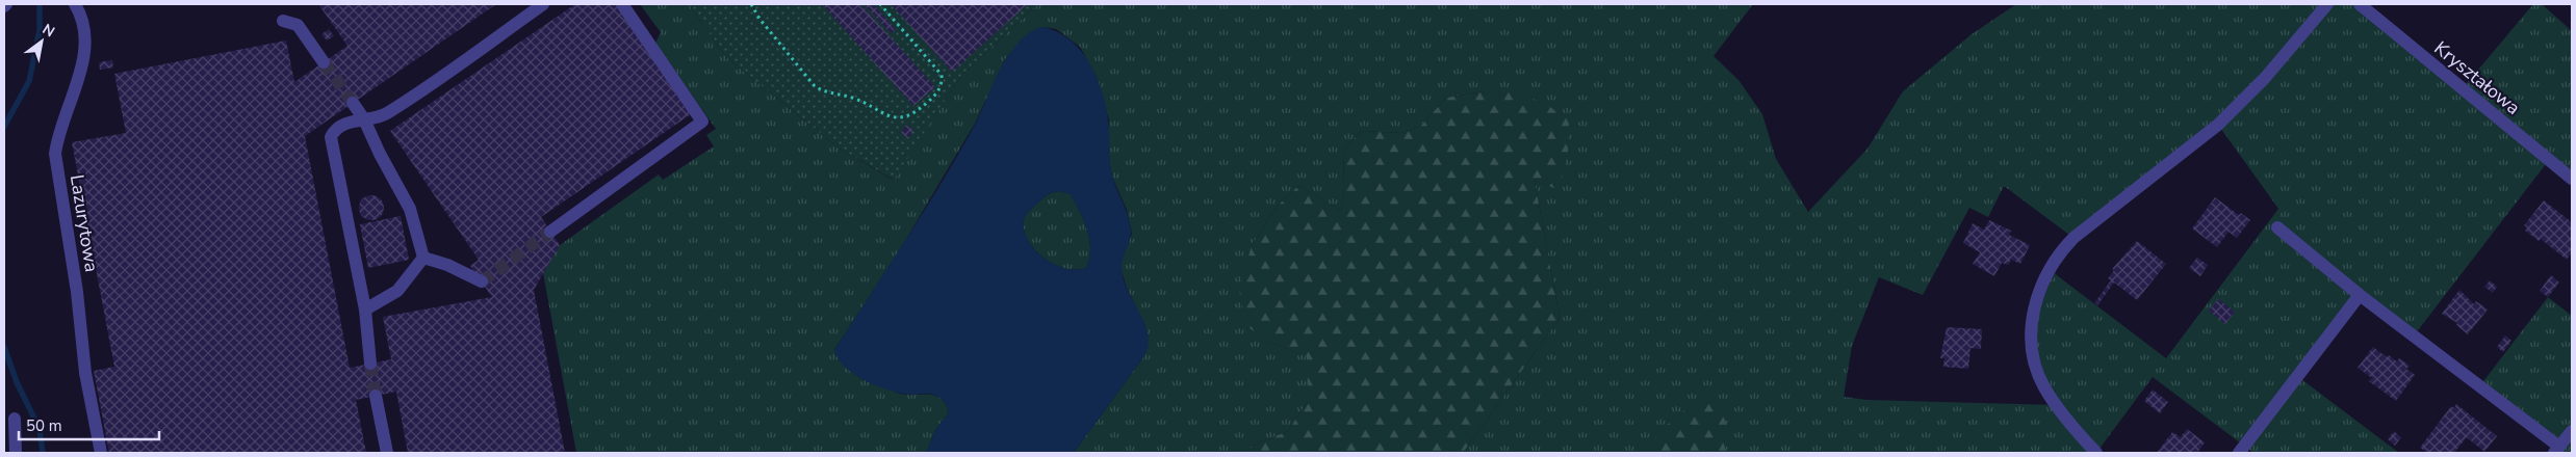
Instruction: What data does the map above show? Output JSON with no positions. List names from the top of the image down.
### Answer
{
  "streets": {
    "lane": ["Kryształowa", "Lazurytowa"]
  },
  "scale_bar": "50 m",
  "north": "top right"
}
